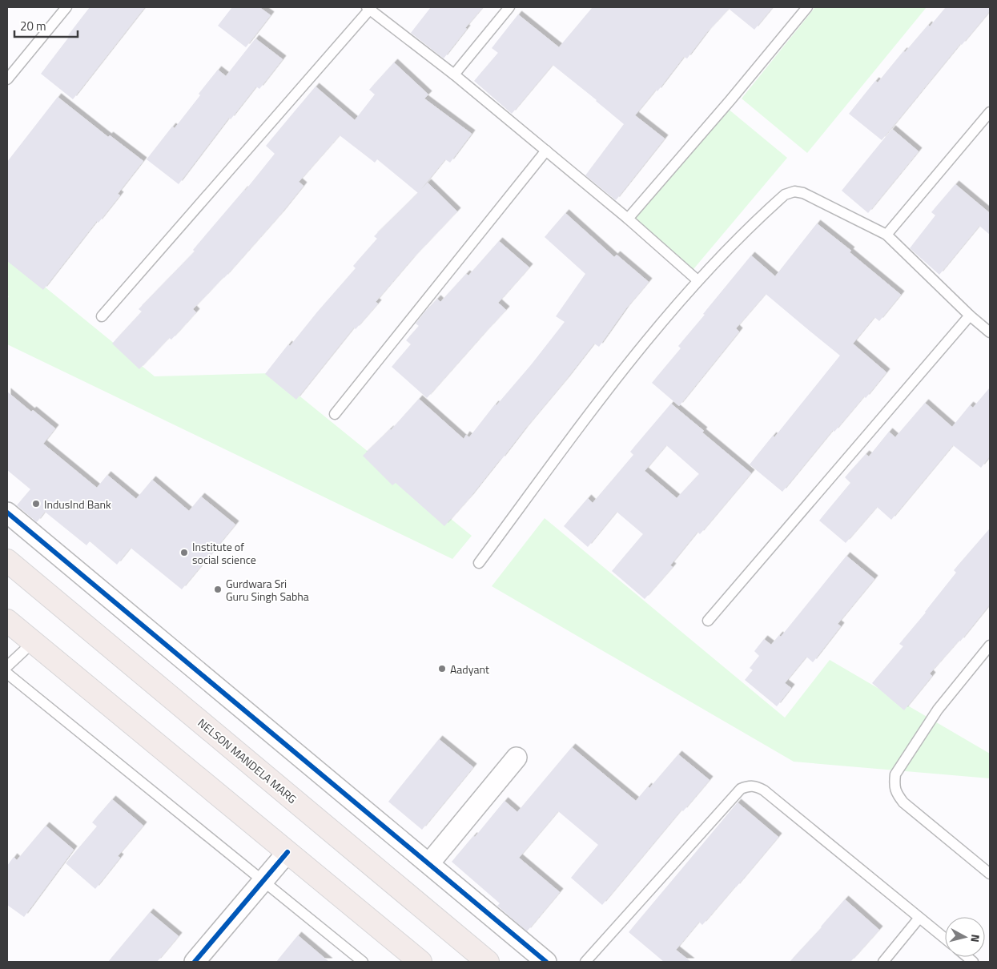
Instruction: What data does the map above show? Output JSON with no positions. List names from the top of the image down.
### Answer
{
  "streets": {
    "main road": ["NELSON MANDELA MARG"]
  },
  "places": [
    "IndusInd Bank",
    "Institute of social science",
    "Gurdwara Sri Guru Singh Sabha",
    "Aadyant"
  ],
  "scale_bar": "20 m",
  "north": "right"
}
